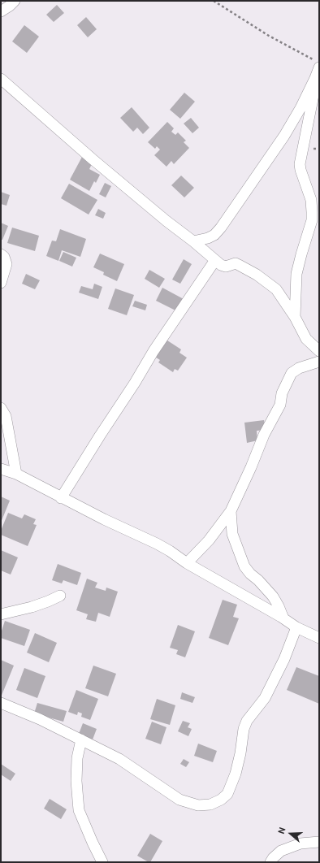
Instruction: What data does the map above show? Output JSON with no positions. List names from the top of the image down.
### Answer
{
  "north": "left"
}
